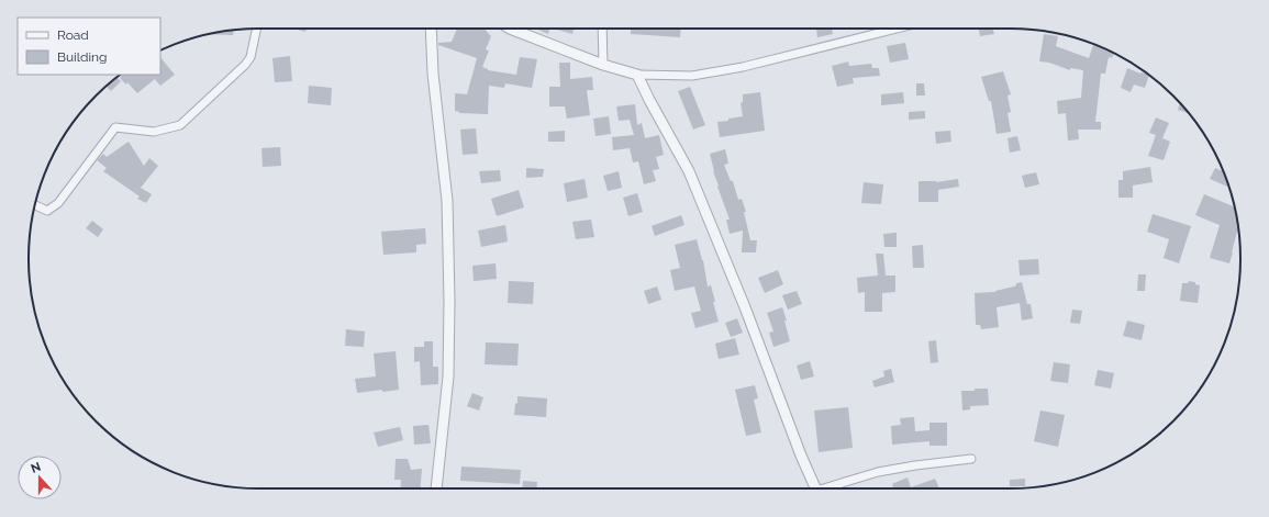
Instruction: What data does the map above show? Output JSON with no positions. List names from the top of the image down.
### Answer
{
  "legend": ["Road", "Building"],
  "north": "top"
}
